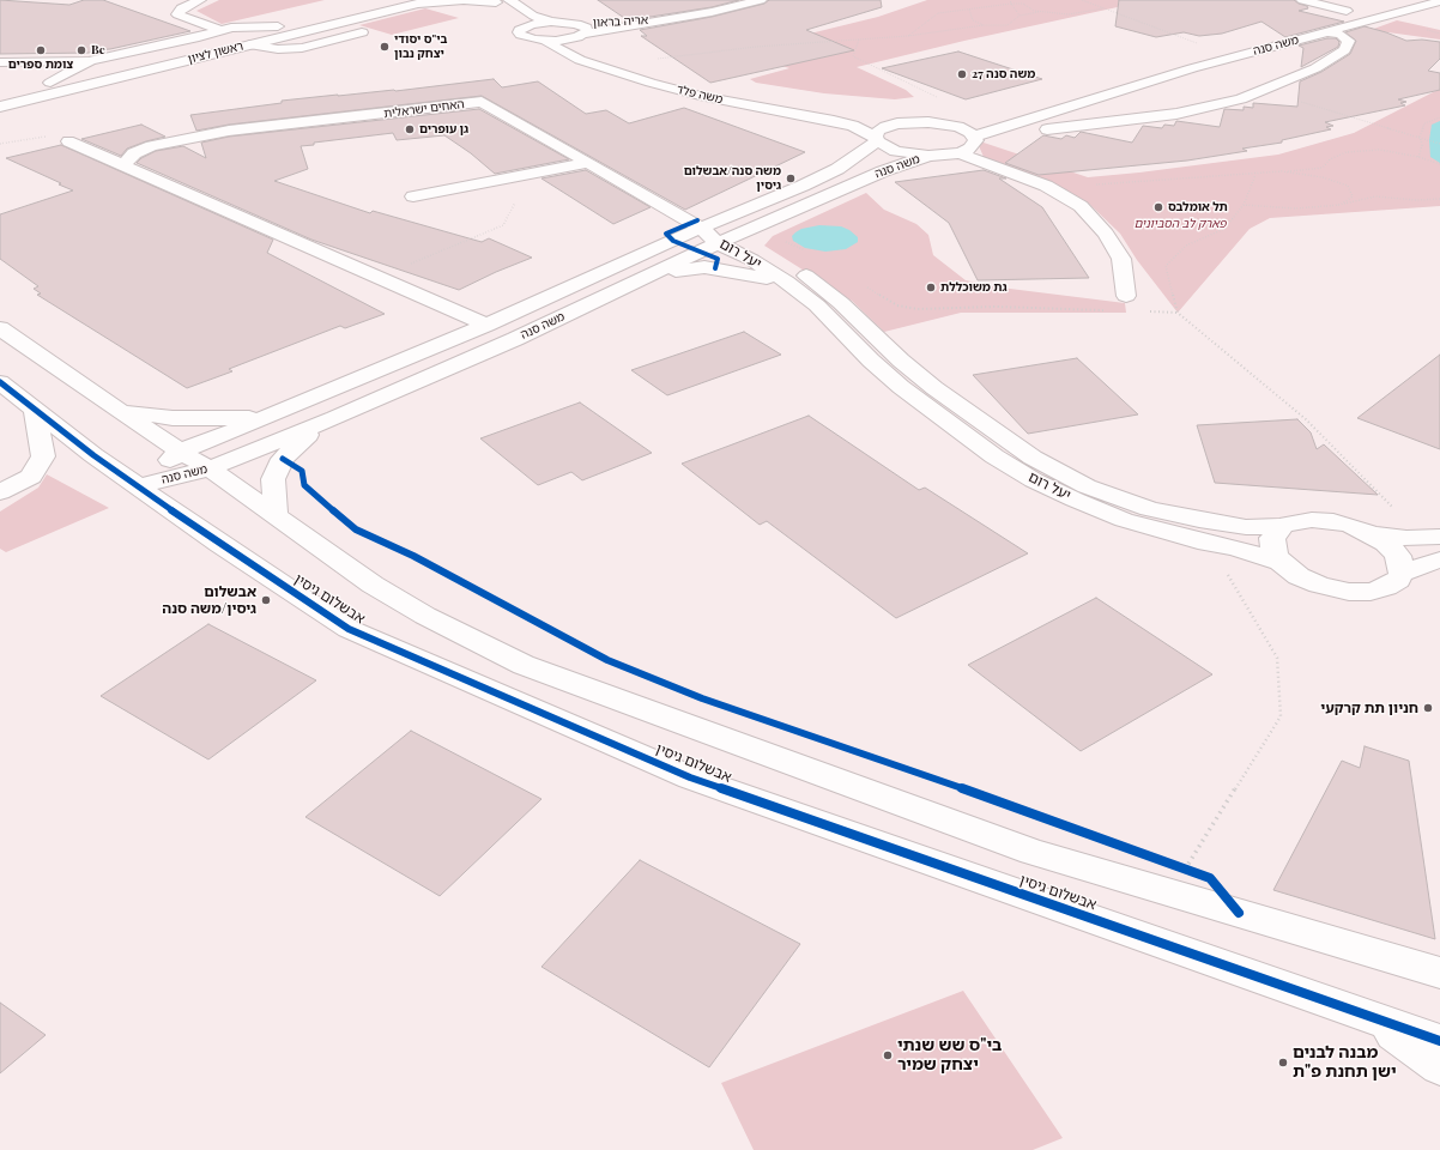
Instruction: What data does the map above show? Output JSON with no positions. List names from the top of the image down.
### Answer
{
  "streets": {
    "street": [
      "אריה בראון",
      "משה סנה",
      "ראשון לציון",
      "משה פלד",
      "האחים ישראלית",
      "יעל רום",
      "אבשלום גיסין"
    ]
  },
  "crossings": [
    ["אריה בראון", "משה פלד"],
    ["משה סנה", "משה פלד"],
    ["משה סנה", "האחים ישראלית"],
    ["משה סנה", "יעל רום"],
    ["משה סנה", "אבשלום גיסין"],
    ["האחים ישראלית", "יעל רום"]
  ],
  "parks": ["פארק לב הסביונים"],
  "places": [
    "בי\"ס יסודי יצחק נבון",
    "צומת ספרים",
    "Be",
    "משה סנה 27",
    "גן עופרים",
    "משה סנה/אבשלום גיסין",
    "תל אומלבס",
    "גת משוכללת",
    "אבשלום גיסין/משה סנה",
    "חניון תת קרקעי",
    "בי\"ס שש שנתי יצחק שמיר",
    "מבנה לבנים ישן תחנת פ\"ת"
  ]
}
